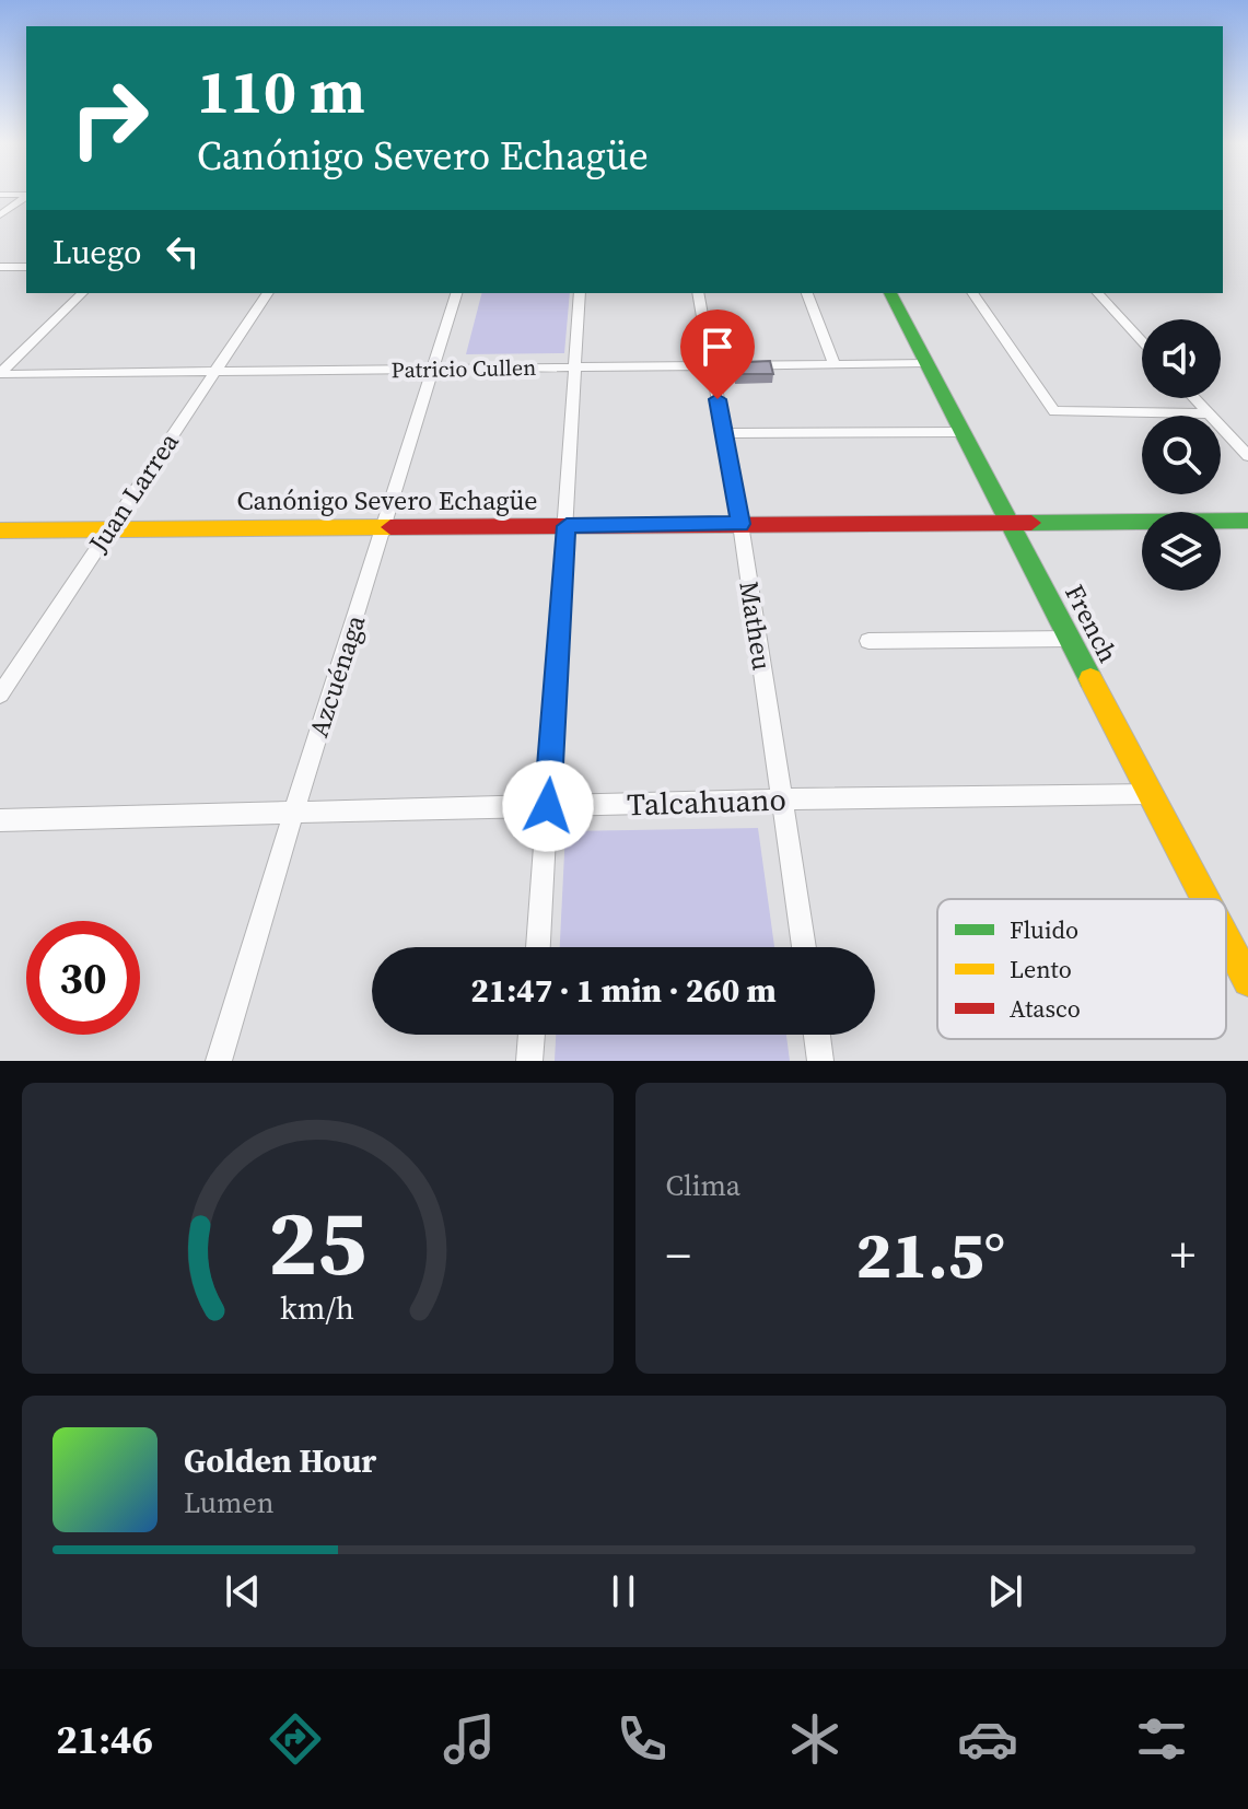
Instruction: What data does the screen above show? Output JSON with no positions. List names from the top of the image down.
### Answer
{
  "streets": {
    "street": [
      "Patricio Cullen",
      "Juan Larrea",
      "Canónigo Severo Echagüe",
      "French",
      "Matheu",
      "Azcuénaga",
      "Talcahuano"
    ]
  },
  "crossings": [
    ["Patricio Cullen", "Juan Larrea"],
    ["Patricio Cullen", "French"],
    ["Patricio Cullen", "Matheu"],
    ["Patricio Cullen", "Azcuénaga"],
    ["Juan Larrea", "Canónigo Severo Echagüe"],
    ["Canónigo Severo Echagüe", "French"],
    ["Canónigo Severo Echagüe", "Matheu"],
    ["Canónigo Severo Echagüe", "Azcuénaga"],
    ["French", "Talcahuano"],
    ["Matheu", "Talcahuano"],
    ["Azcuénaga", "Talcahuano"]
  ],
  "legend": ["Fluido", "Lento", "Atasco"],
  "page": {
    "turn": ["110 m", "Canónigo Severo Echagüe"],
    "then": "Luego",
    "limit": "30",
    "trip": "21:47 · 1 min · 260 m",
    "tile": "Clima",
    "heat": ["−", "21.5°", "+"],
    "song": ["Golden Hour", "Lumen"],
    "tabs": "21:46",
    "gauge": ["25", "km/h"]
  }
}
